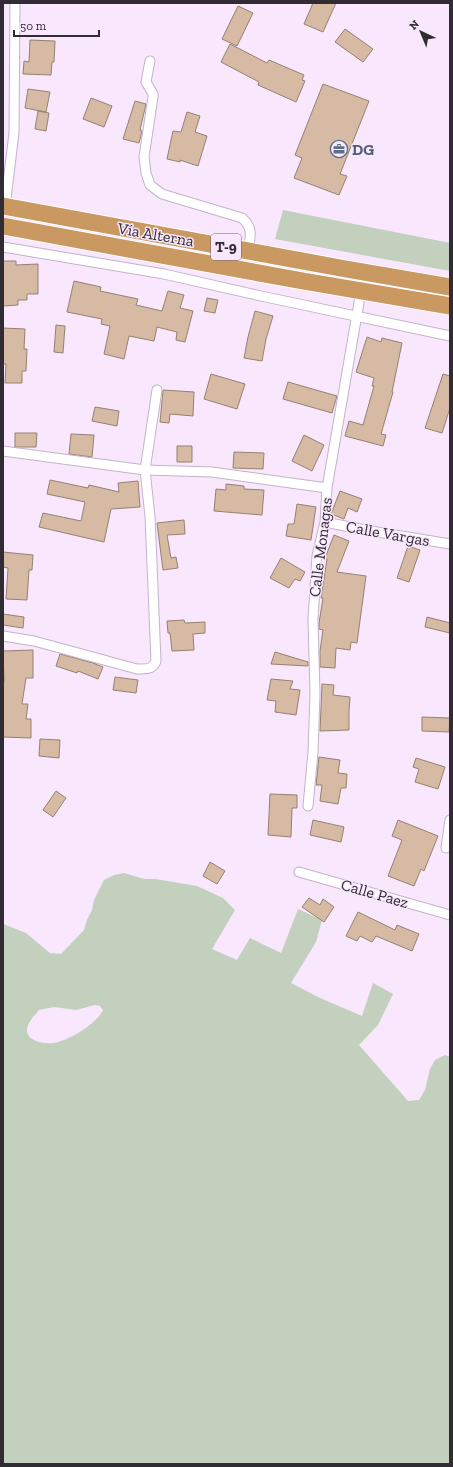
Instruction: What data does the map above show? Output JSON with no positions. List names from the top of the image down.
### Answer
{
  "streets": {
    "highway": ["Vía Alterna", "T-9"],
    "street": ["Calle Vargas", "Calle Monagas", "Calle Paez"]
  },
  "crossings": [
    ["Vía Alterna", "Calle Monagas"],
    ["Calle Vargas", "Calle Monagas"]
  ],
  "places": {
    "office": ["DG"]
  },
  "scale_bar": "50 m",
  "north": "top left"
}
